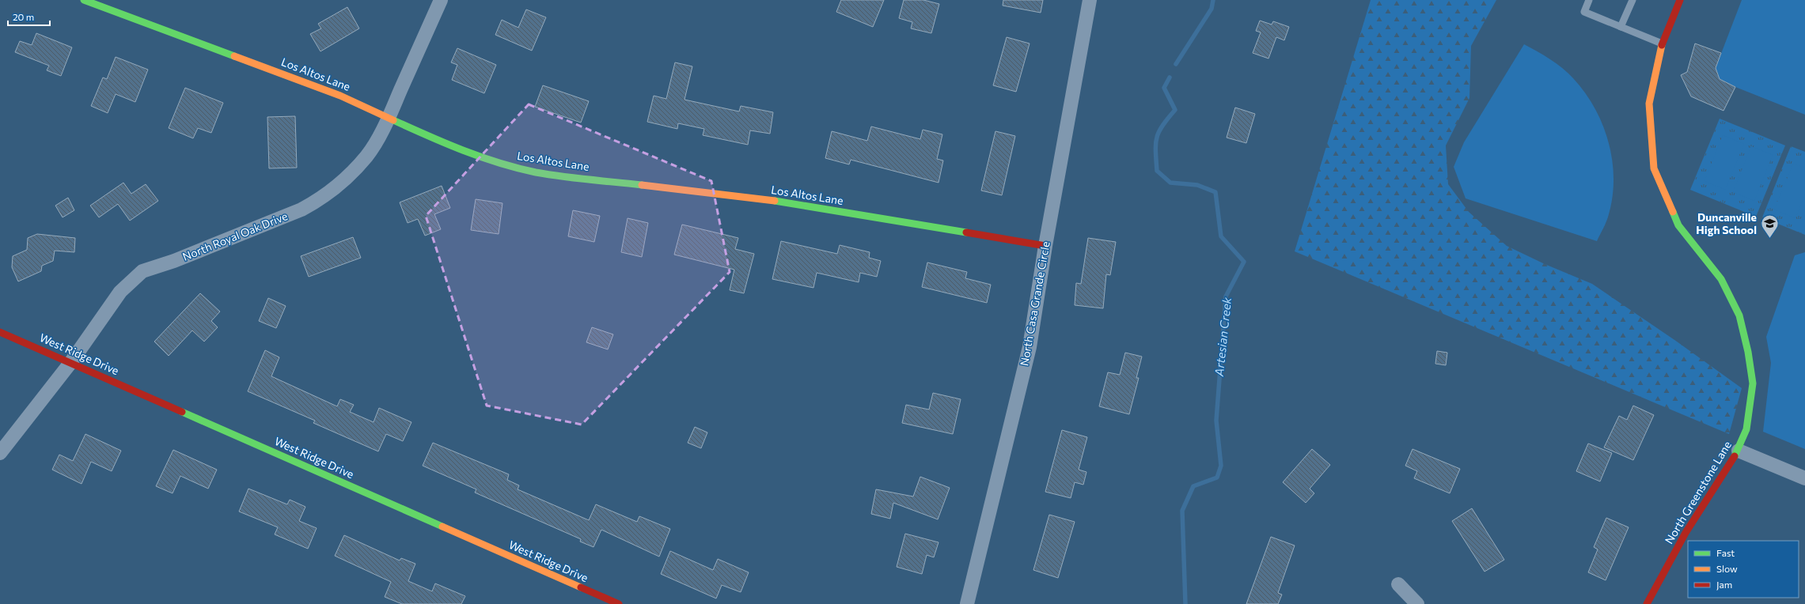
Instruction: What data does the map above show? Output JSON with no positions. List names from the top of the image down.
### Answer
{
  "streets": {
    "street": [
      "Los Altos Lane",
      "North Royal Oak Drive",
      "North Casa Grande Circle",
      "West Ridge Drive",
      "North Greenstone Lane"
    ]
  },
  "crossings": [
    ["Los Altos Lane", "North Royal Oak Drive"],
    ["Los Altos Lane", "North Casa Grande Circle"],
    ["North Royal Oak Drive", "West Ridge Drive"]
  ],
  "water": ["Artesian Creek"],
  "places": {
    "school or university": ["Duncanville High School"]
  },
  "legend": ["Fast", "Slow", "Jam"],
  "scale_bar": "20 m"
}
